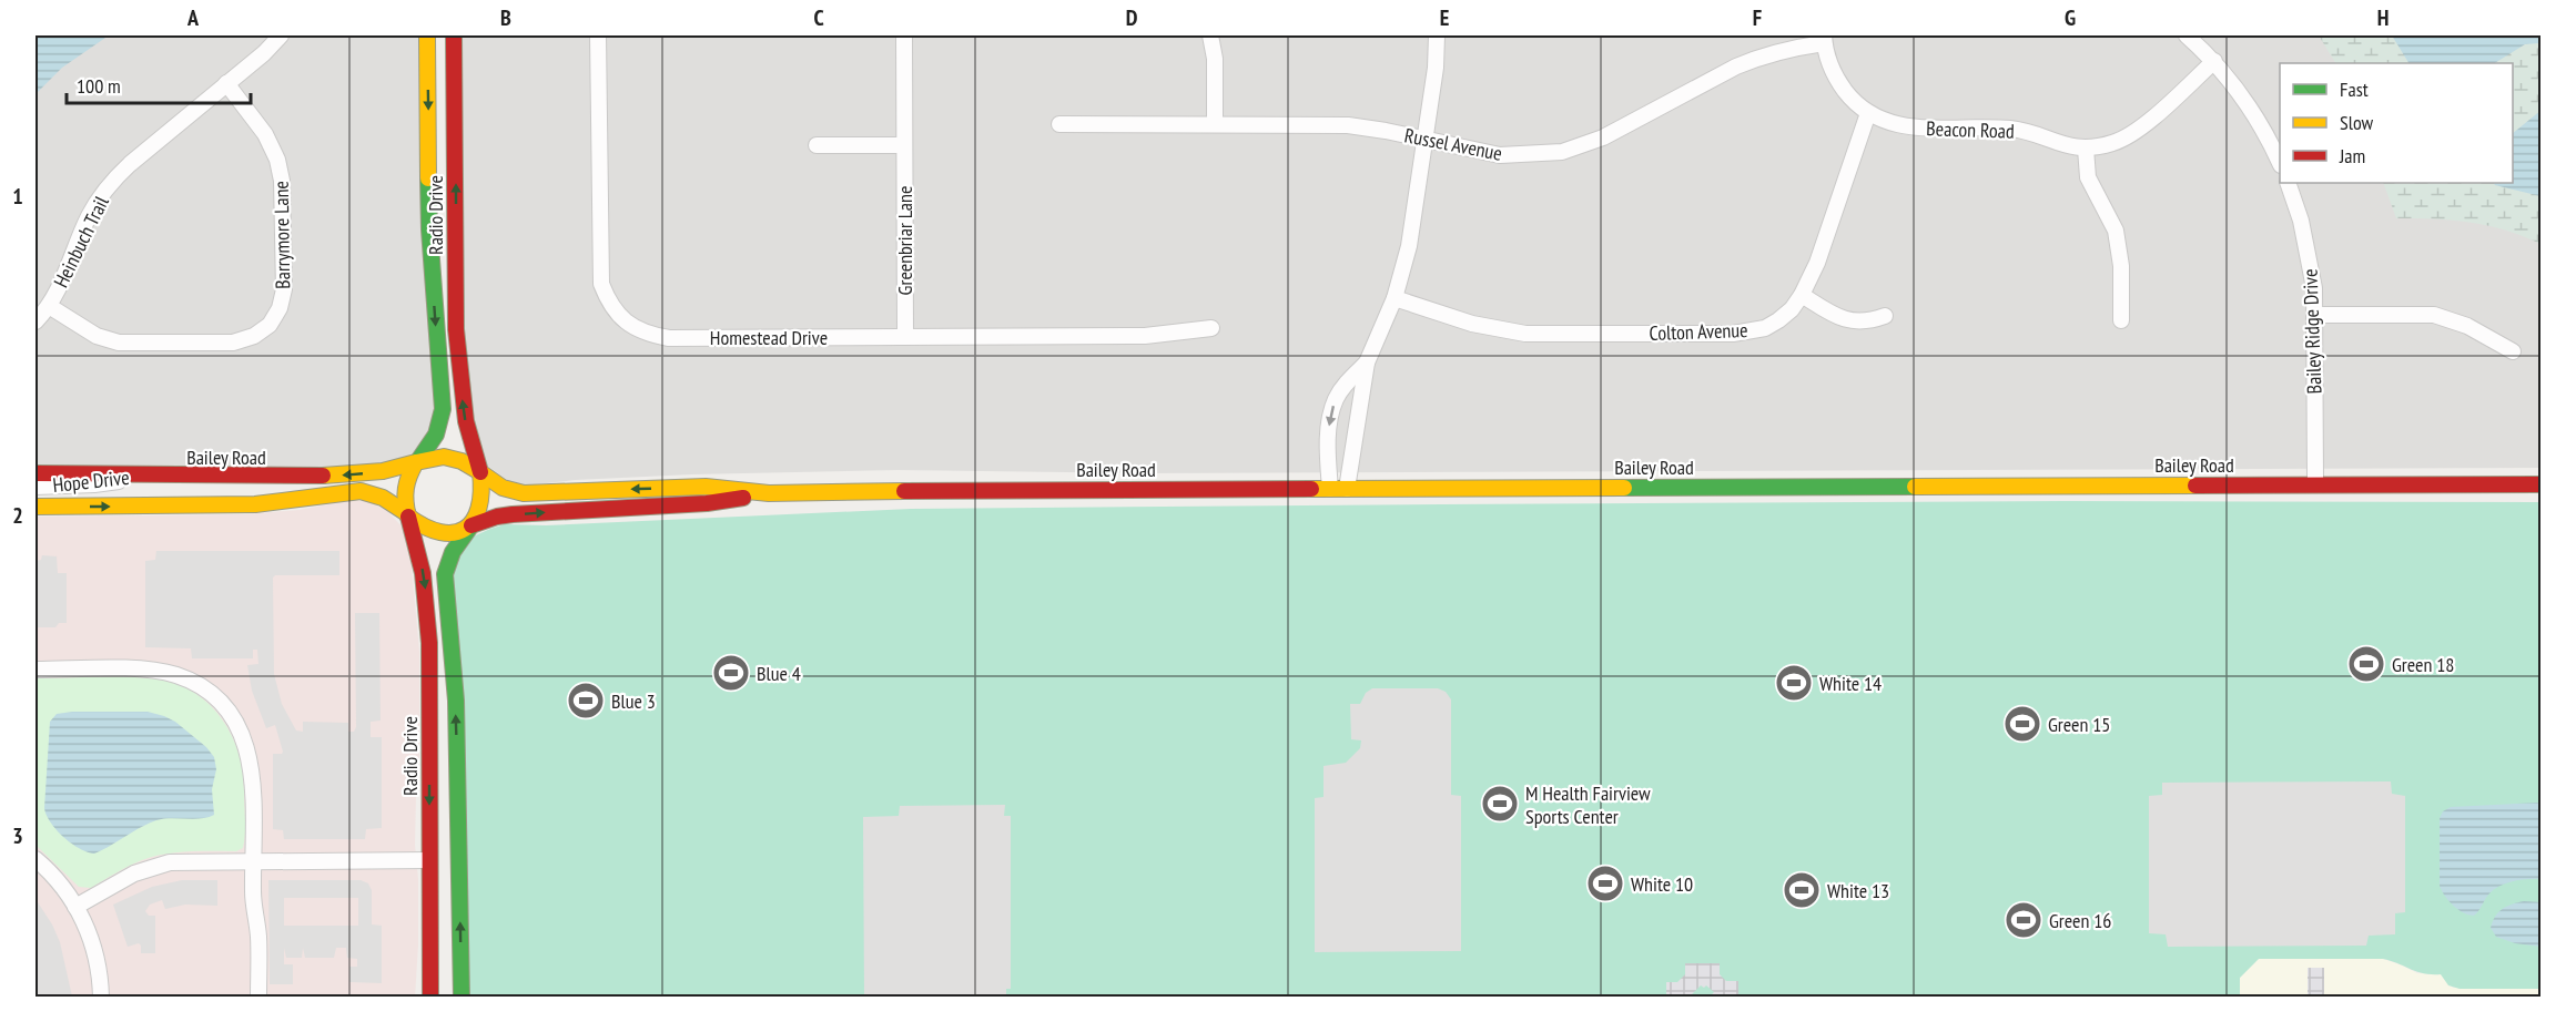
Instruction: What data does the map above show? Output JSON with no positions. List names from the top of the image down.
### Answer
{
  "streets": {
    "main road": ["Radio Drive", "Bailey Road"],
    "street": [
      "Beacon Road",
      "Russel Avenue",
      "Barrymore Lane",
      "Greenbriar Lane",
      "Heinbuch Trail",
      "Colton Avenue",
      "Bailey Ridge Drive",
      "Homestead Drive",
      "Hope Drive"
    ]
  },
  "crossings": [
    ["Beacon Road", "Russel Avenue"],
    ["Beacon Road", "Colton Avenue"],
    ["Radio Drive", "Bailey Road"],
    ["Barrymore Lane", "Heinbuch Trail"],
    ["Greenbriar Lane", "Homestead Drive"],
    ["Bailey Ridge Drive", "Bailey Road"],
    ["Bailey Road", "Hope Drive"]
  ],
  "places": {
    "sports": [
      "Green 18",
      "Blue 4",
      "White 14",
      "Blue 3",
      "Green 15",
      "M Health Fairview Sports Center",
      "White 10",
      "White 13",
      "Green 16"
    ]
  },
  "legend": ["Fast", "Slow", "Jam"],
  "scale_bar": "100 m",
  "grid": {
    "columns": [
      "A",
      "B",
      "C",
      "D",
      "E",
      "F",
      "G",
      "H"
    ],
    "rows": ["1", "2", "3"]
  }
}
